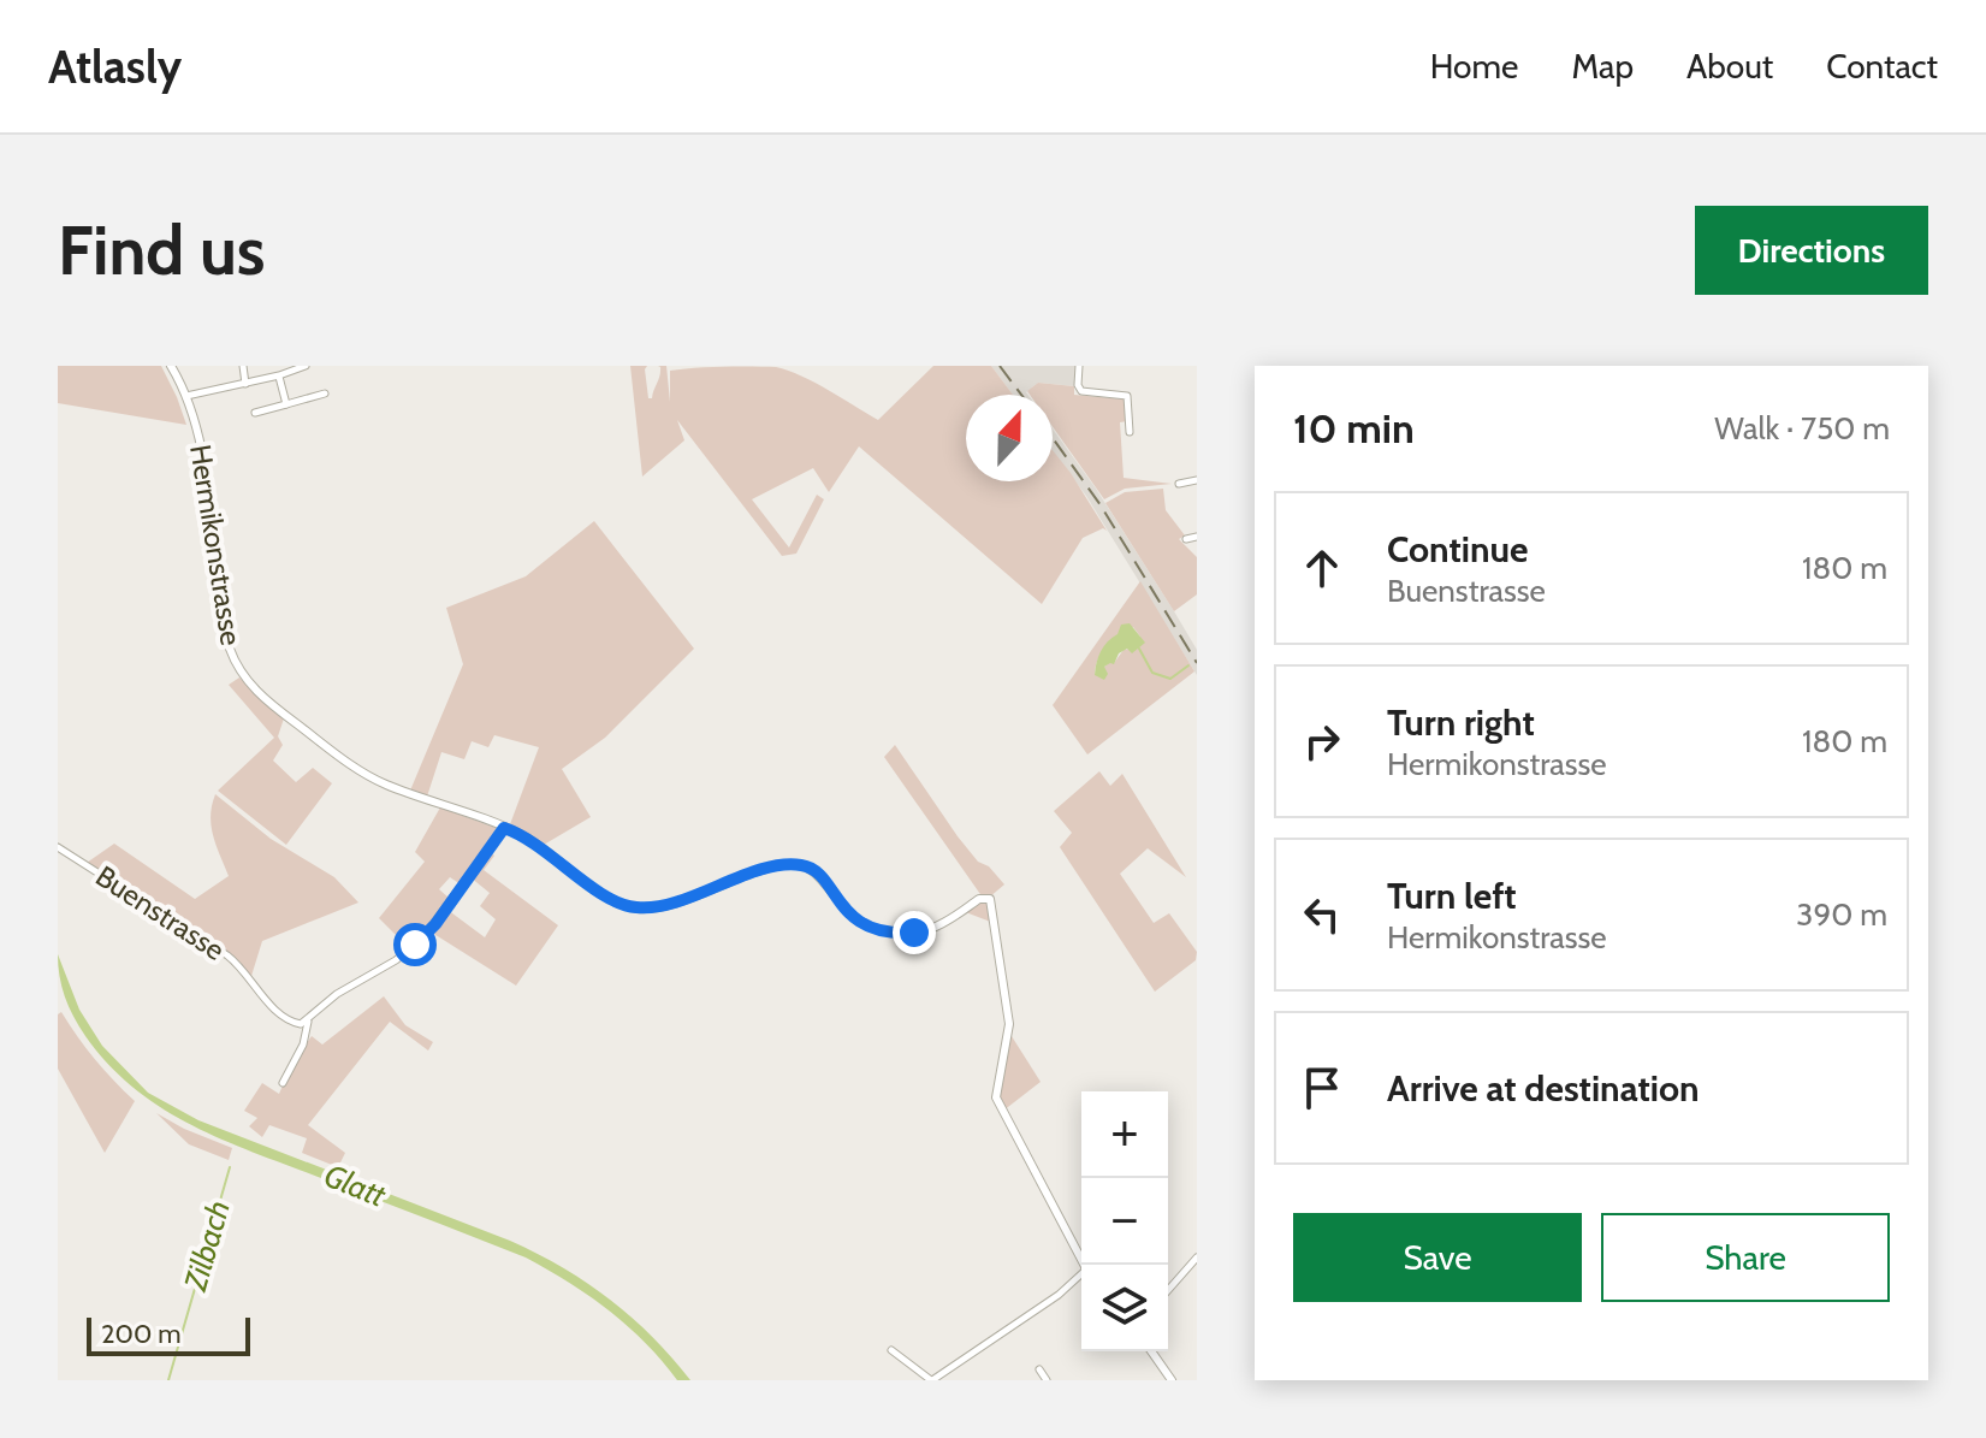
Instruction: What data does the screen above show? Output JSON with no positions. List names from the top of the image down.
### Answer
{
  "streets": {
    "street": ["Hermikonstrasse", "Buenstrasse"]
  },
  "water": ["Glatt", "Zilbach"],
  "scale_bar": "200 m",
  "north": "top",
  "page": {
    "header": "Atlasly",
    "nav": [
      "Home",
      "Map",
      "About",
      "Contact"
    ],
    "buttons": [
      "Directions",
      ["Save", "Share"]
    ],
    "title": "Find us",
    "heading": ["10 min", "Walk · 750 m"],
    "list": [
      ["Continue", "Buenstrasse", "180 m"],
      ["Turn right", "Hermikonstrasse", "180 m"],
      ["Turn left", "Hermikonstrasse", "390 m"],
      "Arrive at destination"
    ],
    "map_buttons": ["+", "−"],
    "scale": "200 m"
  }
}
